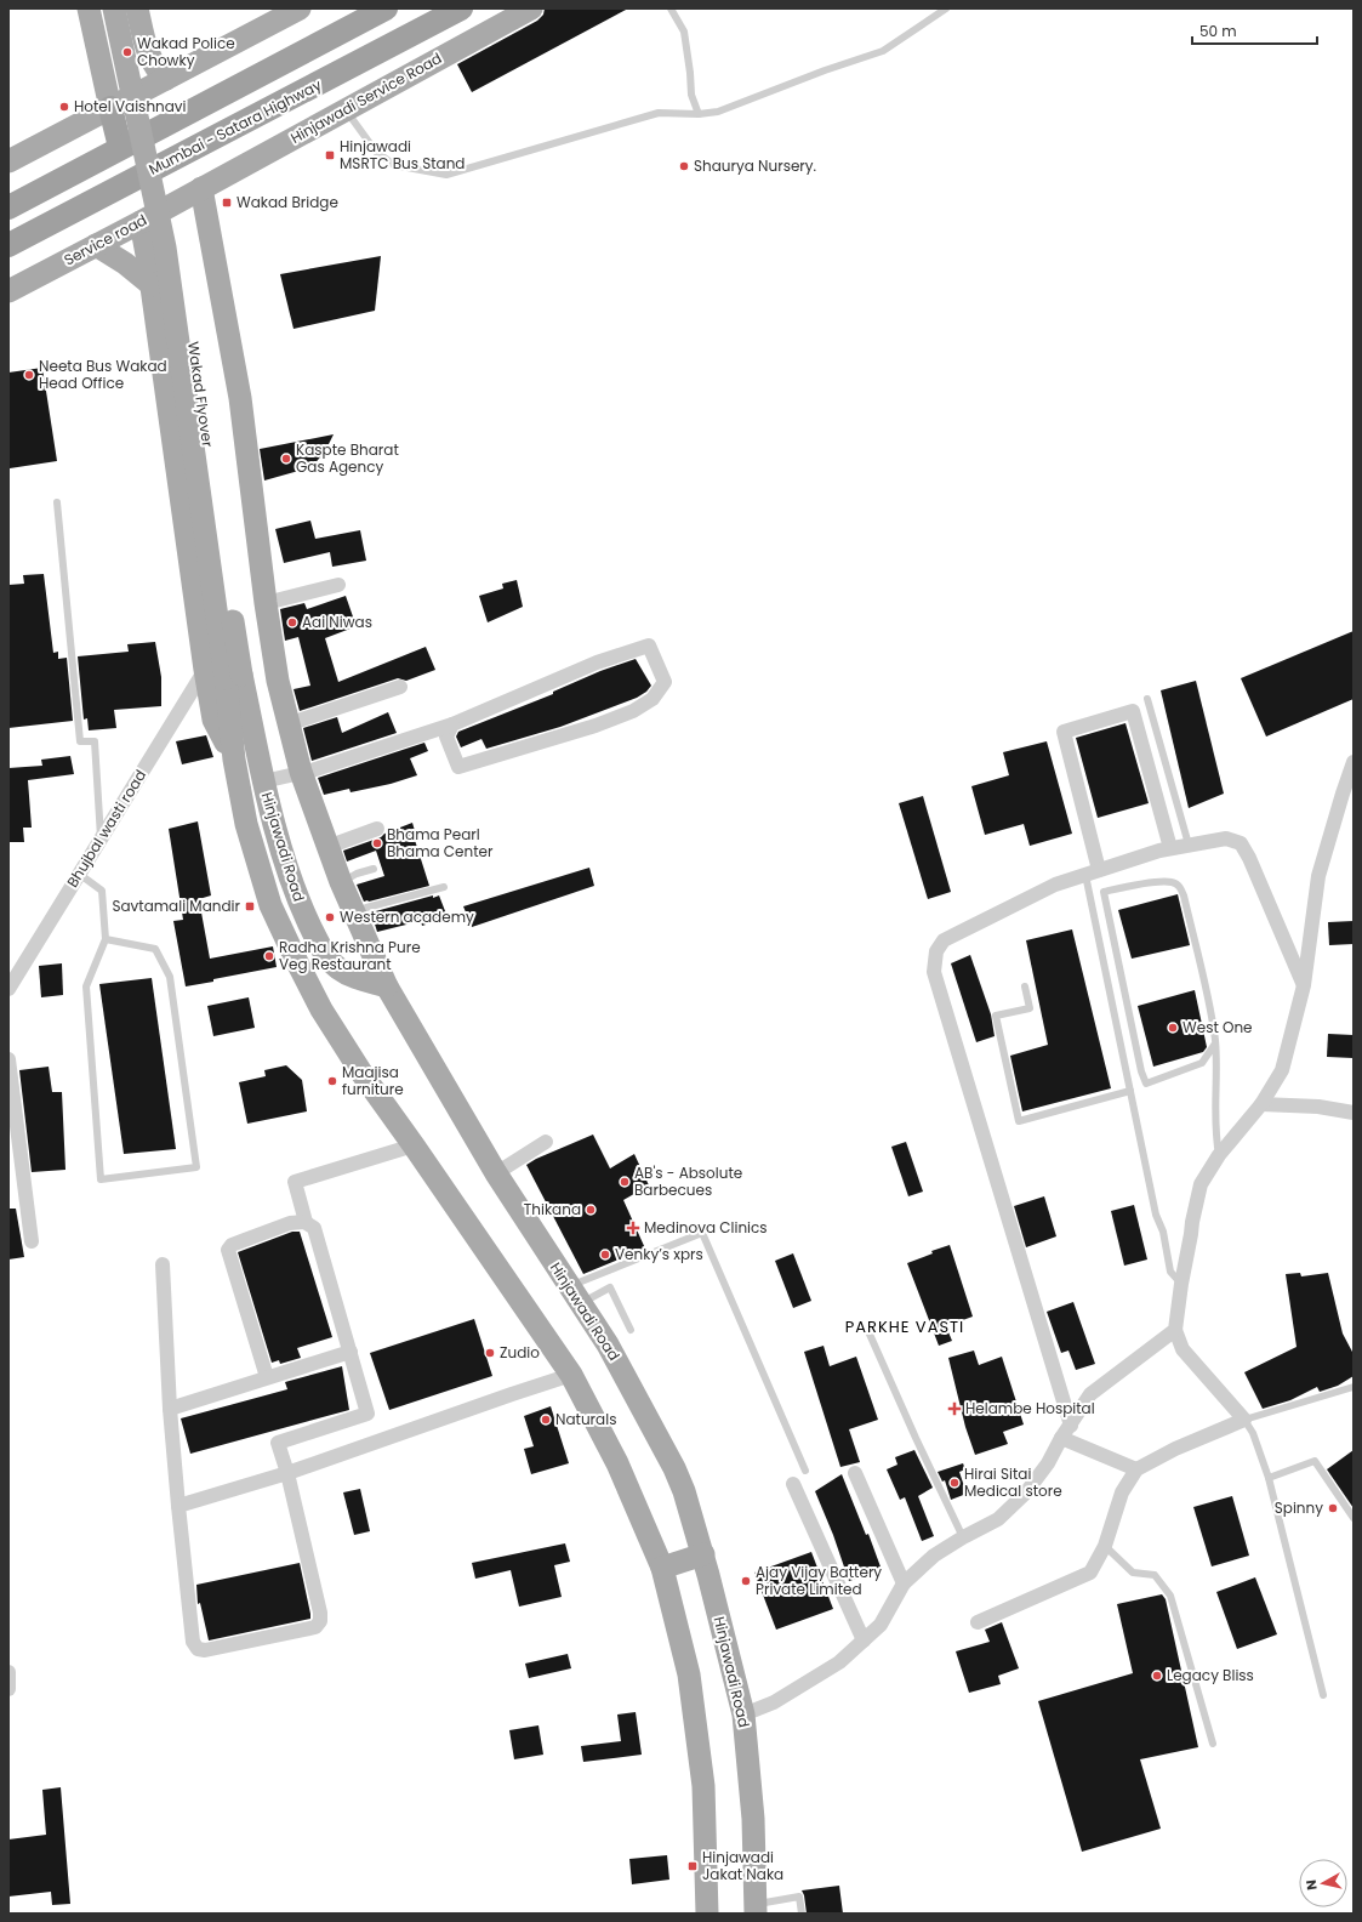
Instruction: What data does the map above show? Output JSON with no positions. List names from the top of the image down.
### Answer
{
  "streets": {
    "highway": ["Mumbai - Satara Highway"],
    "main road": [
      "Hinjawadi Service Road",
      "Service road",
      "Wakad Flyover",
      "Hinjawadi Road"
    ],
    "street": ["Bhujbal wasti road"]
  },
  "crossings": [
    ["Hinjawadi Service Road", "Service road"],
    ["Wakad Flyover", "Bhujbal wasti road"],
    ["Wakad Flyover", "Hinjawadi Road"]
  ],
  "districts": ["PARKHE VASTI"],
  "places": {
    "other": [
      "Wakad Police Chowky",
      "Hotel Vaishnavi",
      "Shaurya Nursery.",
      "Neeta Bus Wakad Head Office",
      "Kaspte Bharat Gas Agency",
      "Aai Niwas",
      "Bhama Pearl Bhama Center",
      "Western academy",
      "Radha Krishna Pure Veg Restaurant",
      "West One",
      "Maajisa furniture",
      "AB's - Absolute Barbecues",
      "Thikana",
      "Venky’s xprs",
      "Zudio",
      "Naturals",
      "Hirai Sitai Medical store",
      "Spinny",
      "Ajay Vijay Battery Private Limited",
      "Legacy Bliss"
    ],
    "transit": [
      "Hinjawadi MSRTC Bus Stand",
      "Wakad Bridge",
      "Savtamali Mandir",
      "Hinjawadi Jakat Naka"
    ],
    "health": ["Medinova Clinics", "Helambe Hospital"]
  },
  "scale_bar": "50 m",
  "north": "left"
}
